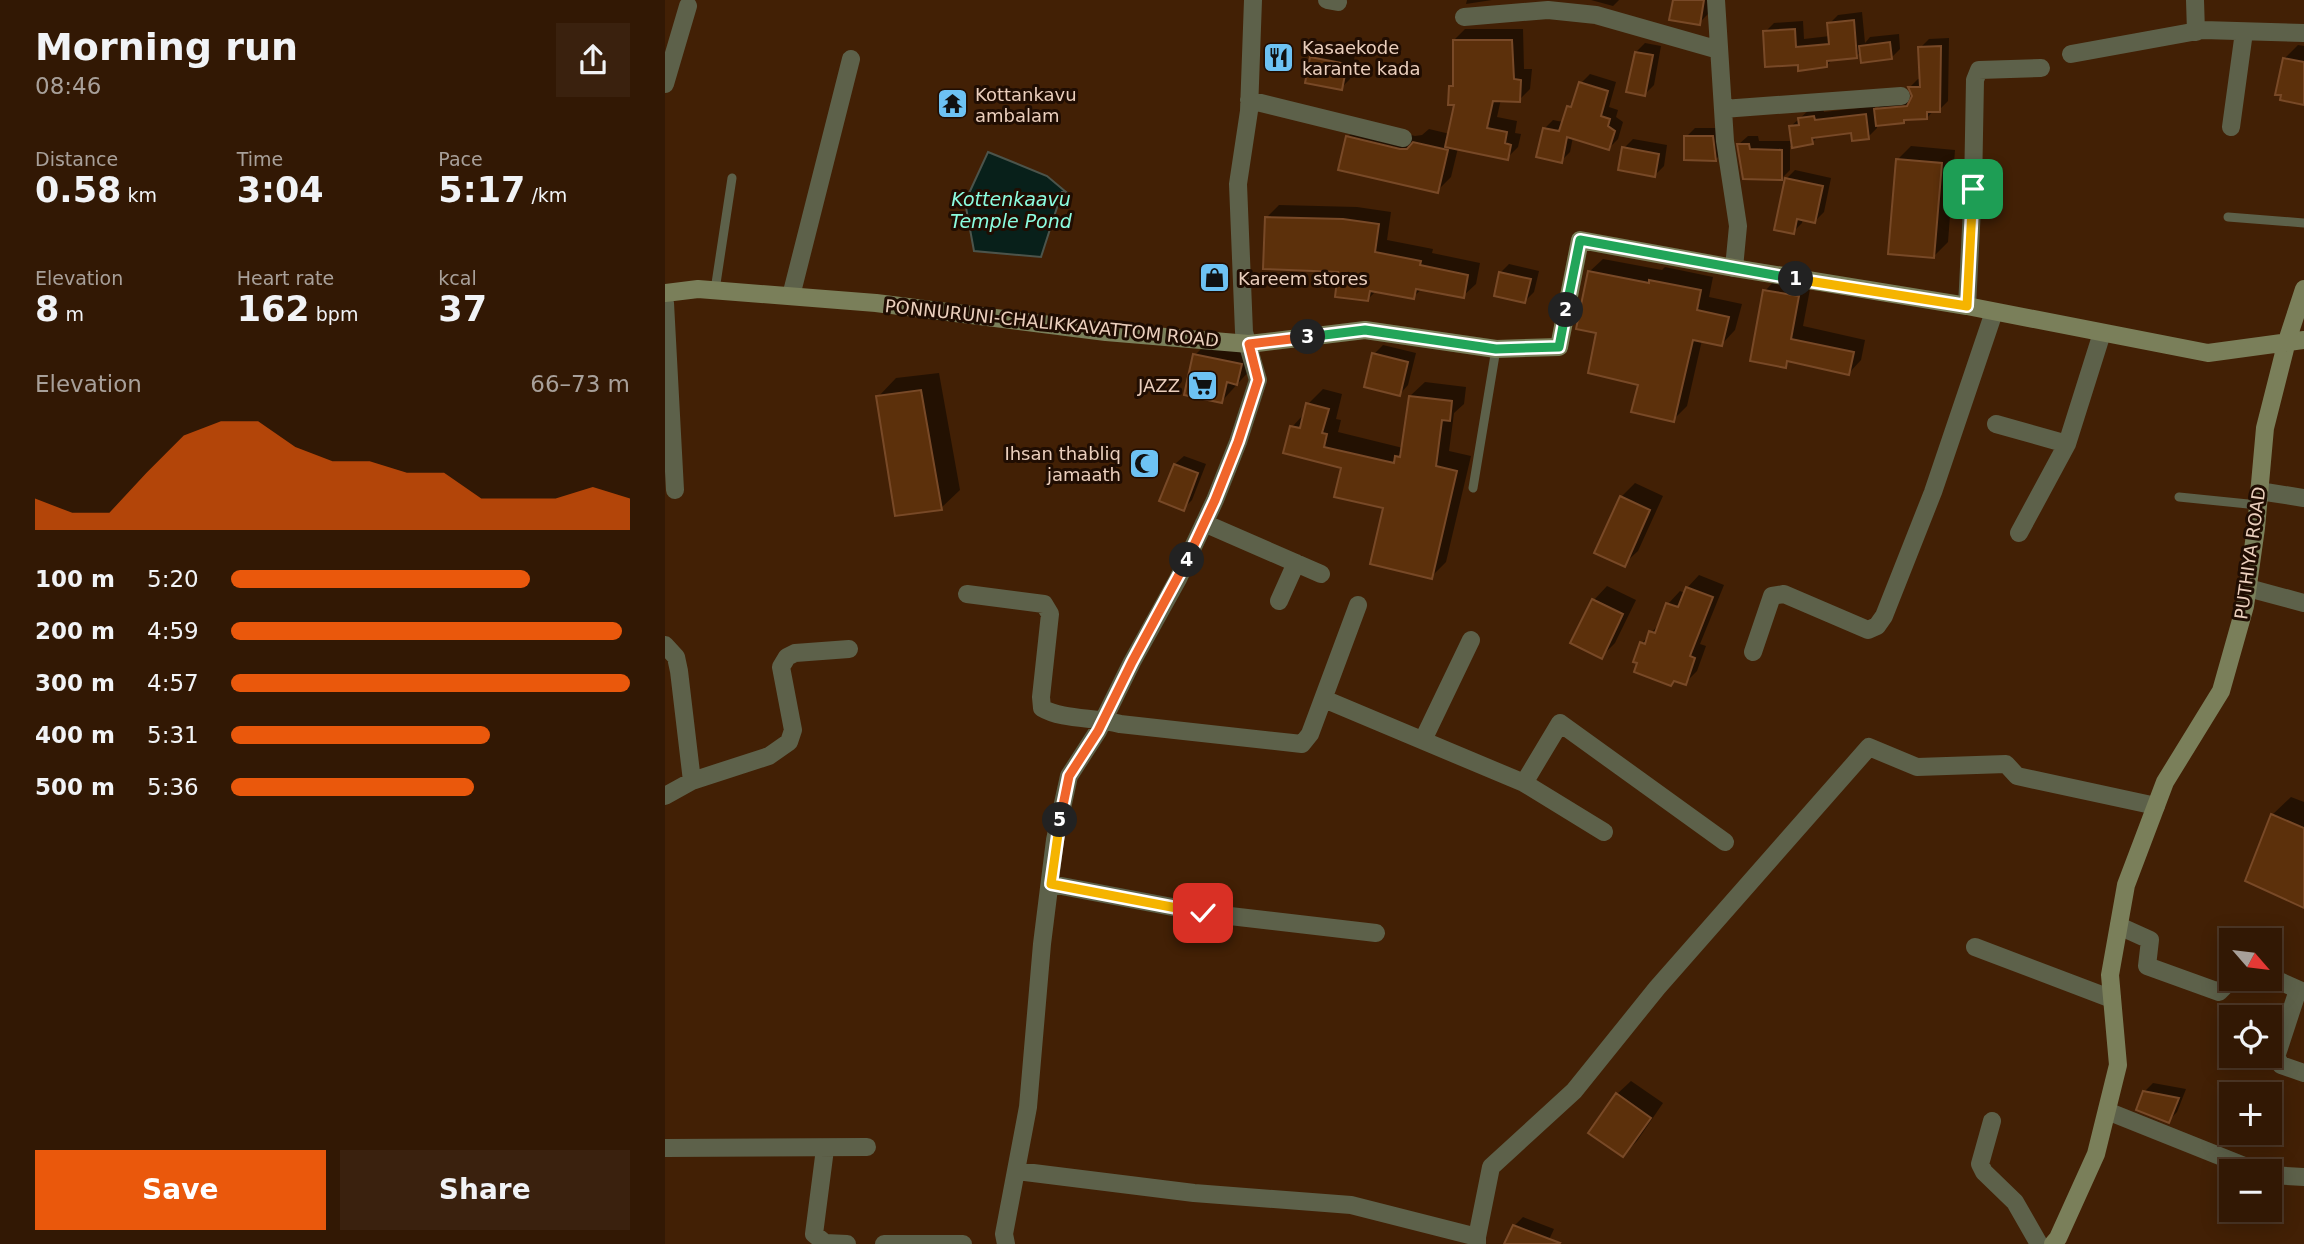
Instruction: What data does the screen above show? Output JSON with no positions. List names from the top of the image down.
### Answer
{
  "streets": {
    "street": ["PONNURUNI-CHALIKKAVATTOM ROAD", "PUTHIYA ROAD"]
  },
  "crossings": [
    ["PONNURUNI-CHALIKKAVATTOM ROAD", "PUTHIYA ROAD"]
  ],
  "water": ["Kottenkaavu Temple Pond"],
  "places": {
    "restaurant": ["Kasaekode karante kada"],
    "temple": ["Kottankavu ambalam"],
    "shop": ["Kareem stores"],
    "supermarket": ["JAZZ"],
    "mosque": ["Ihsan thabliq jamaath"]
  },
  "north": "bottom right",
  "page": {
    "heading": ["Morning run", "08:46"],
    "stats": [
      ["Distance", "0.58 km"],
      ["Time", "3:04"],
      ["Pace", "5:17 /km"],
      ["Elevation", "8 m"],
      ["Heart rate", "162 bpm"],
      ["kcal", "37"]
    ],
    "pins": [
      "1",
      "2",
      "3",
      "4",
      "5"
    ],
    "chart": ["Elevation", "66–73 m"],
    "list": [
      {
        "name": "100 m",
        "note": "5:20"
      },
      {
        "name": "200 m",
        "note": "4:59"
      },
      {
        "name": "300 m",
        "note": "4:57"
      },
      {
        "name": "400 m",
        "note": "5:31"
      },
      {
        "name": "500 m",
        "note": "5:36"
      }
    ],
    "map_buttons": ["+", "−"],
    "buttons": ["Save", "Share"]
  }
}
